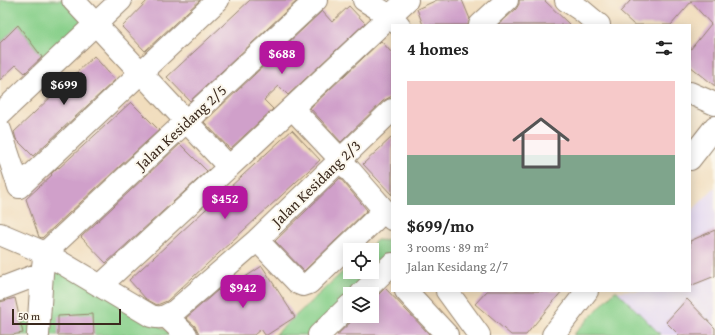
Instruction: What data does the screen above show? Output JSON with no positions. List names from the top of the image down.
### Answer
{
  "streets": {
    "street": ["Jalan Kesidang 2/5", "Jalan Kesidang 2/3"]
  },
  "scale_bar": "50 m",
  "page": {
    "heading": "4 homes",
    "price": [
      "$688",
      "$699",
      "$452",
      "$942"
    ],
    "list": [
      {
        "name": "$699/mo",
        "note": "3 rooms · 89 m² · Jalan Kesidang 2/7"
      }
    ],
    "scale": "50 m"
  }
}
